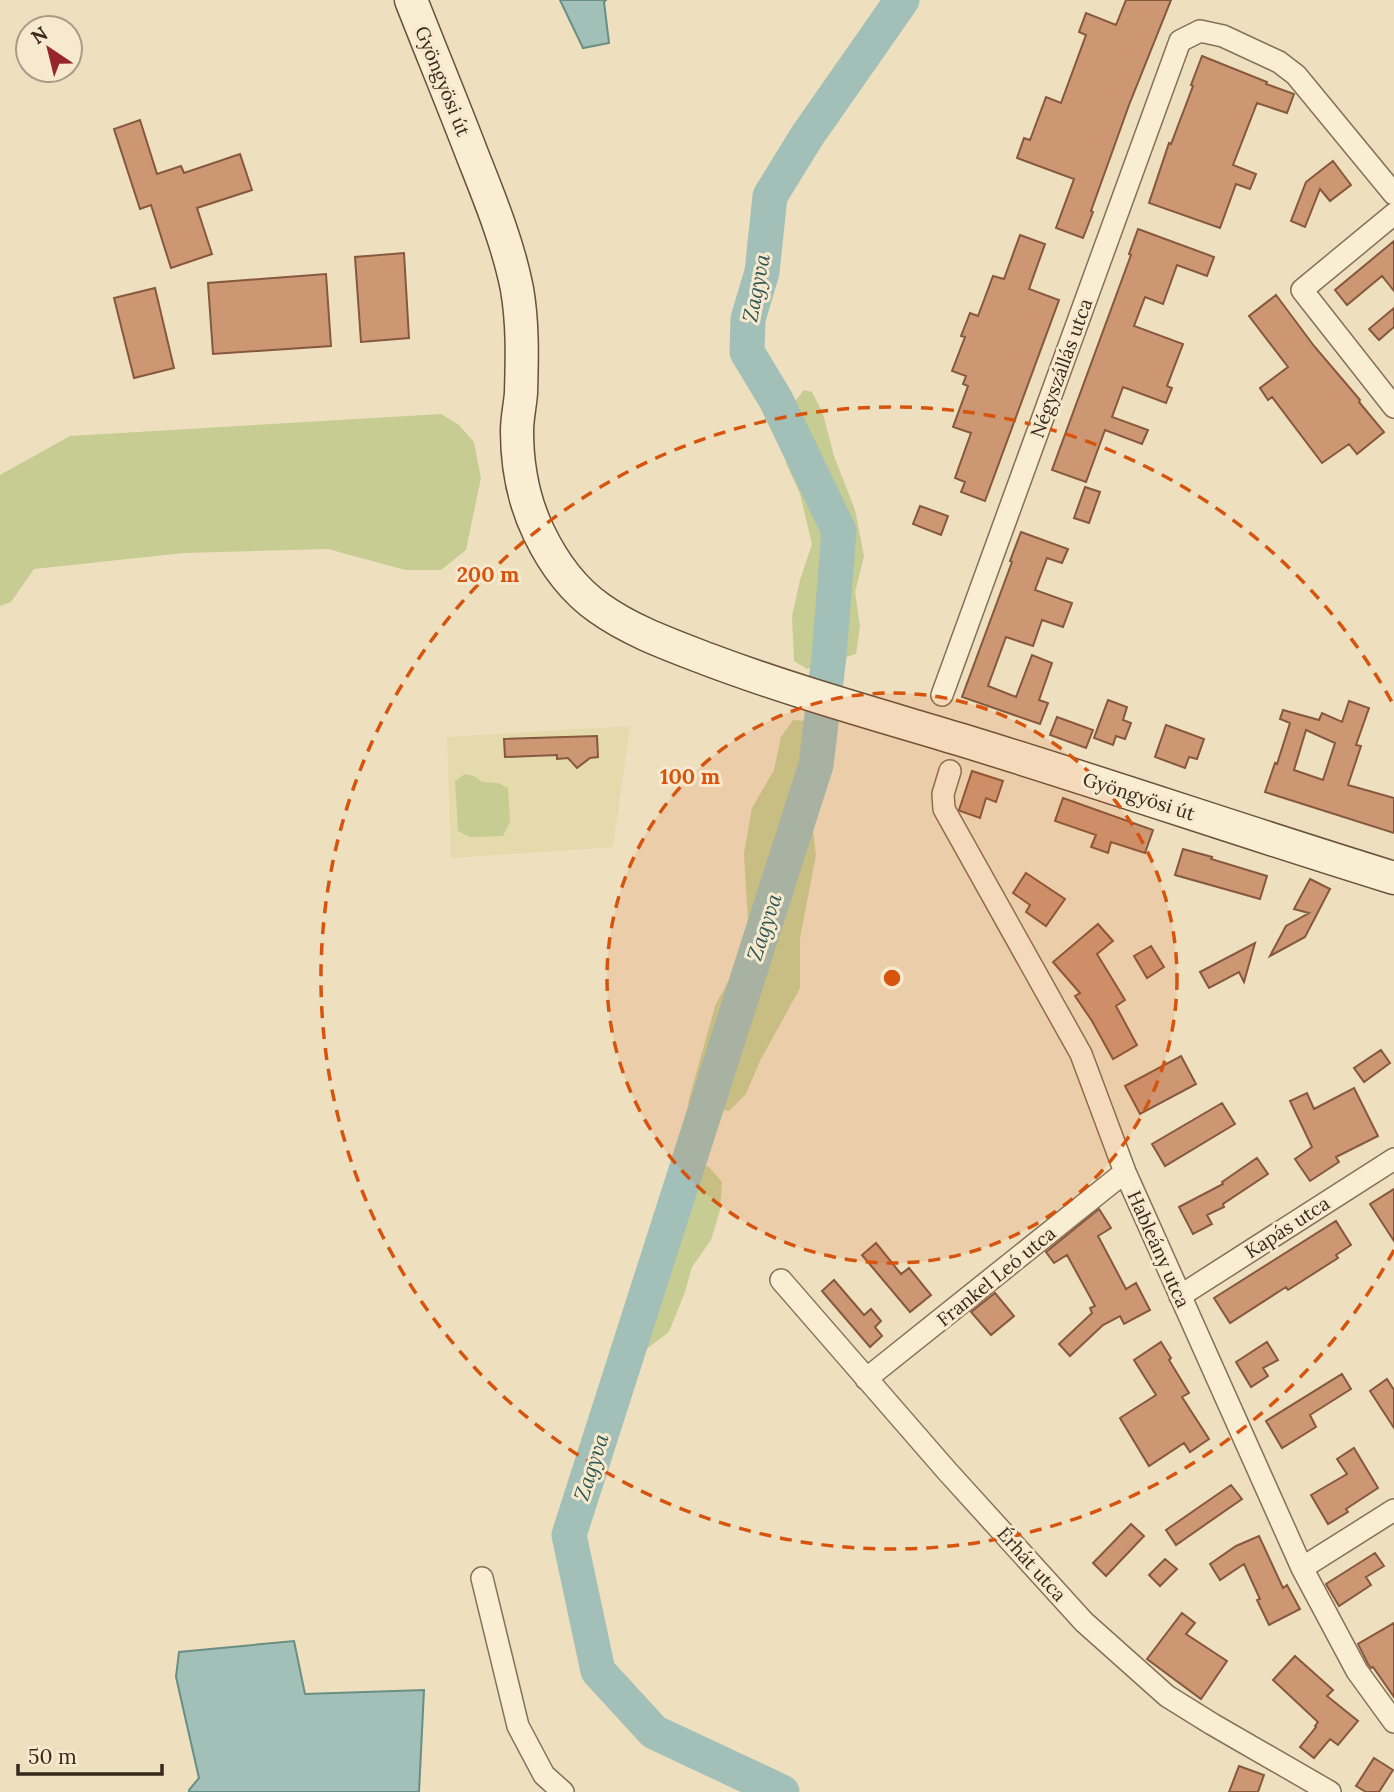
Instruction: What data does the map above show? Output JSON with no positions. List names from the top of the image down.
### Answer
{
  "streets": {
    "street": [
      "Gyöngyösi út",
      "Négyszállás utca",
      "Kapás utca",
      "Hableány utca",
      "Frankel Leó utca",
      "Érhát utca"
    ]
  },
  "crossings": [
    ["Kapás utca", "Hableány utca"],
    ["Hableány utca", "Frankel Leó utca"],
    ["Frankel Leó utca", "Érhát utca"]
  ],
  "water": ["Zagyva"],
  "scale_bar": "50 m",
  "north": "top left",
  "rings": ["200 m", "100 m"]
}
